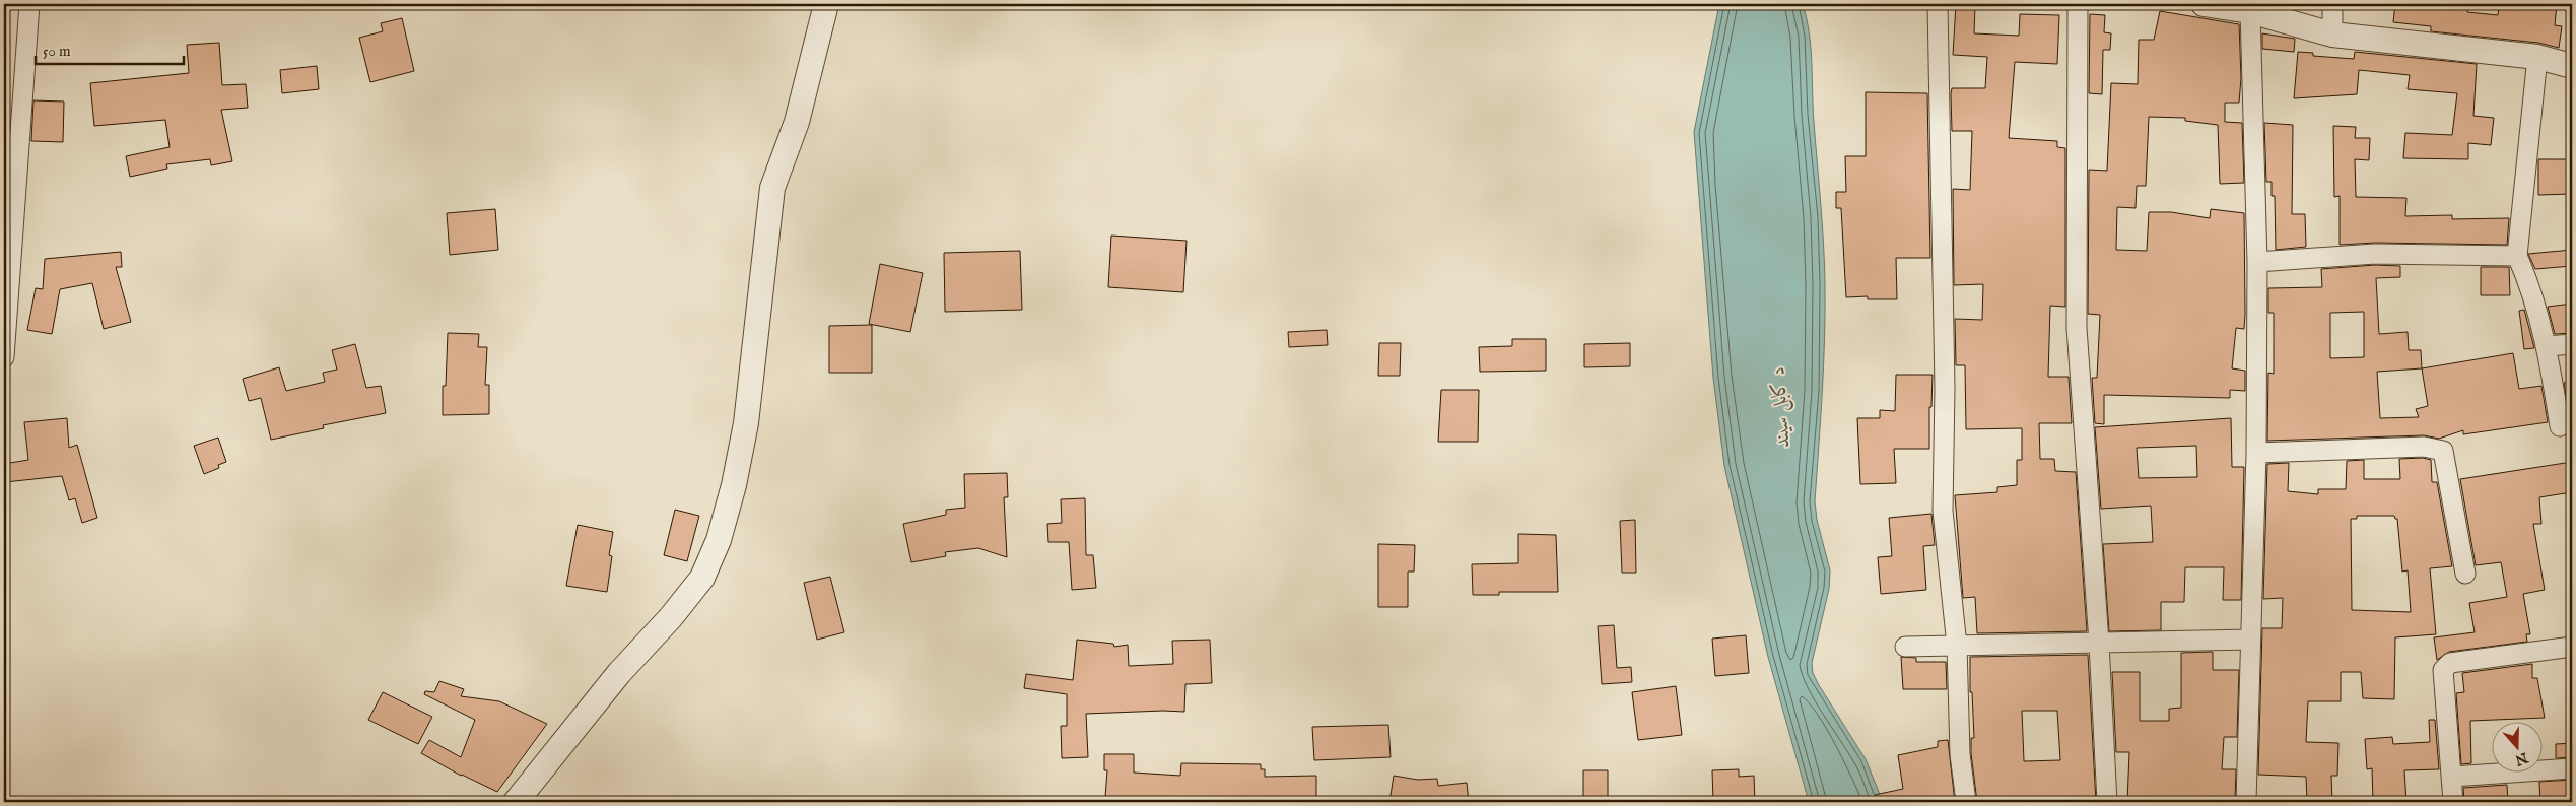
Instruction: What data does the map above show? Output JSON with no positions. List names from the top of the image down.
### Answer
{
  "water": ["د کابل سيند"],
  "scale_bar": "50 m",
  "north": "bottom"
}
